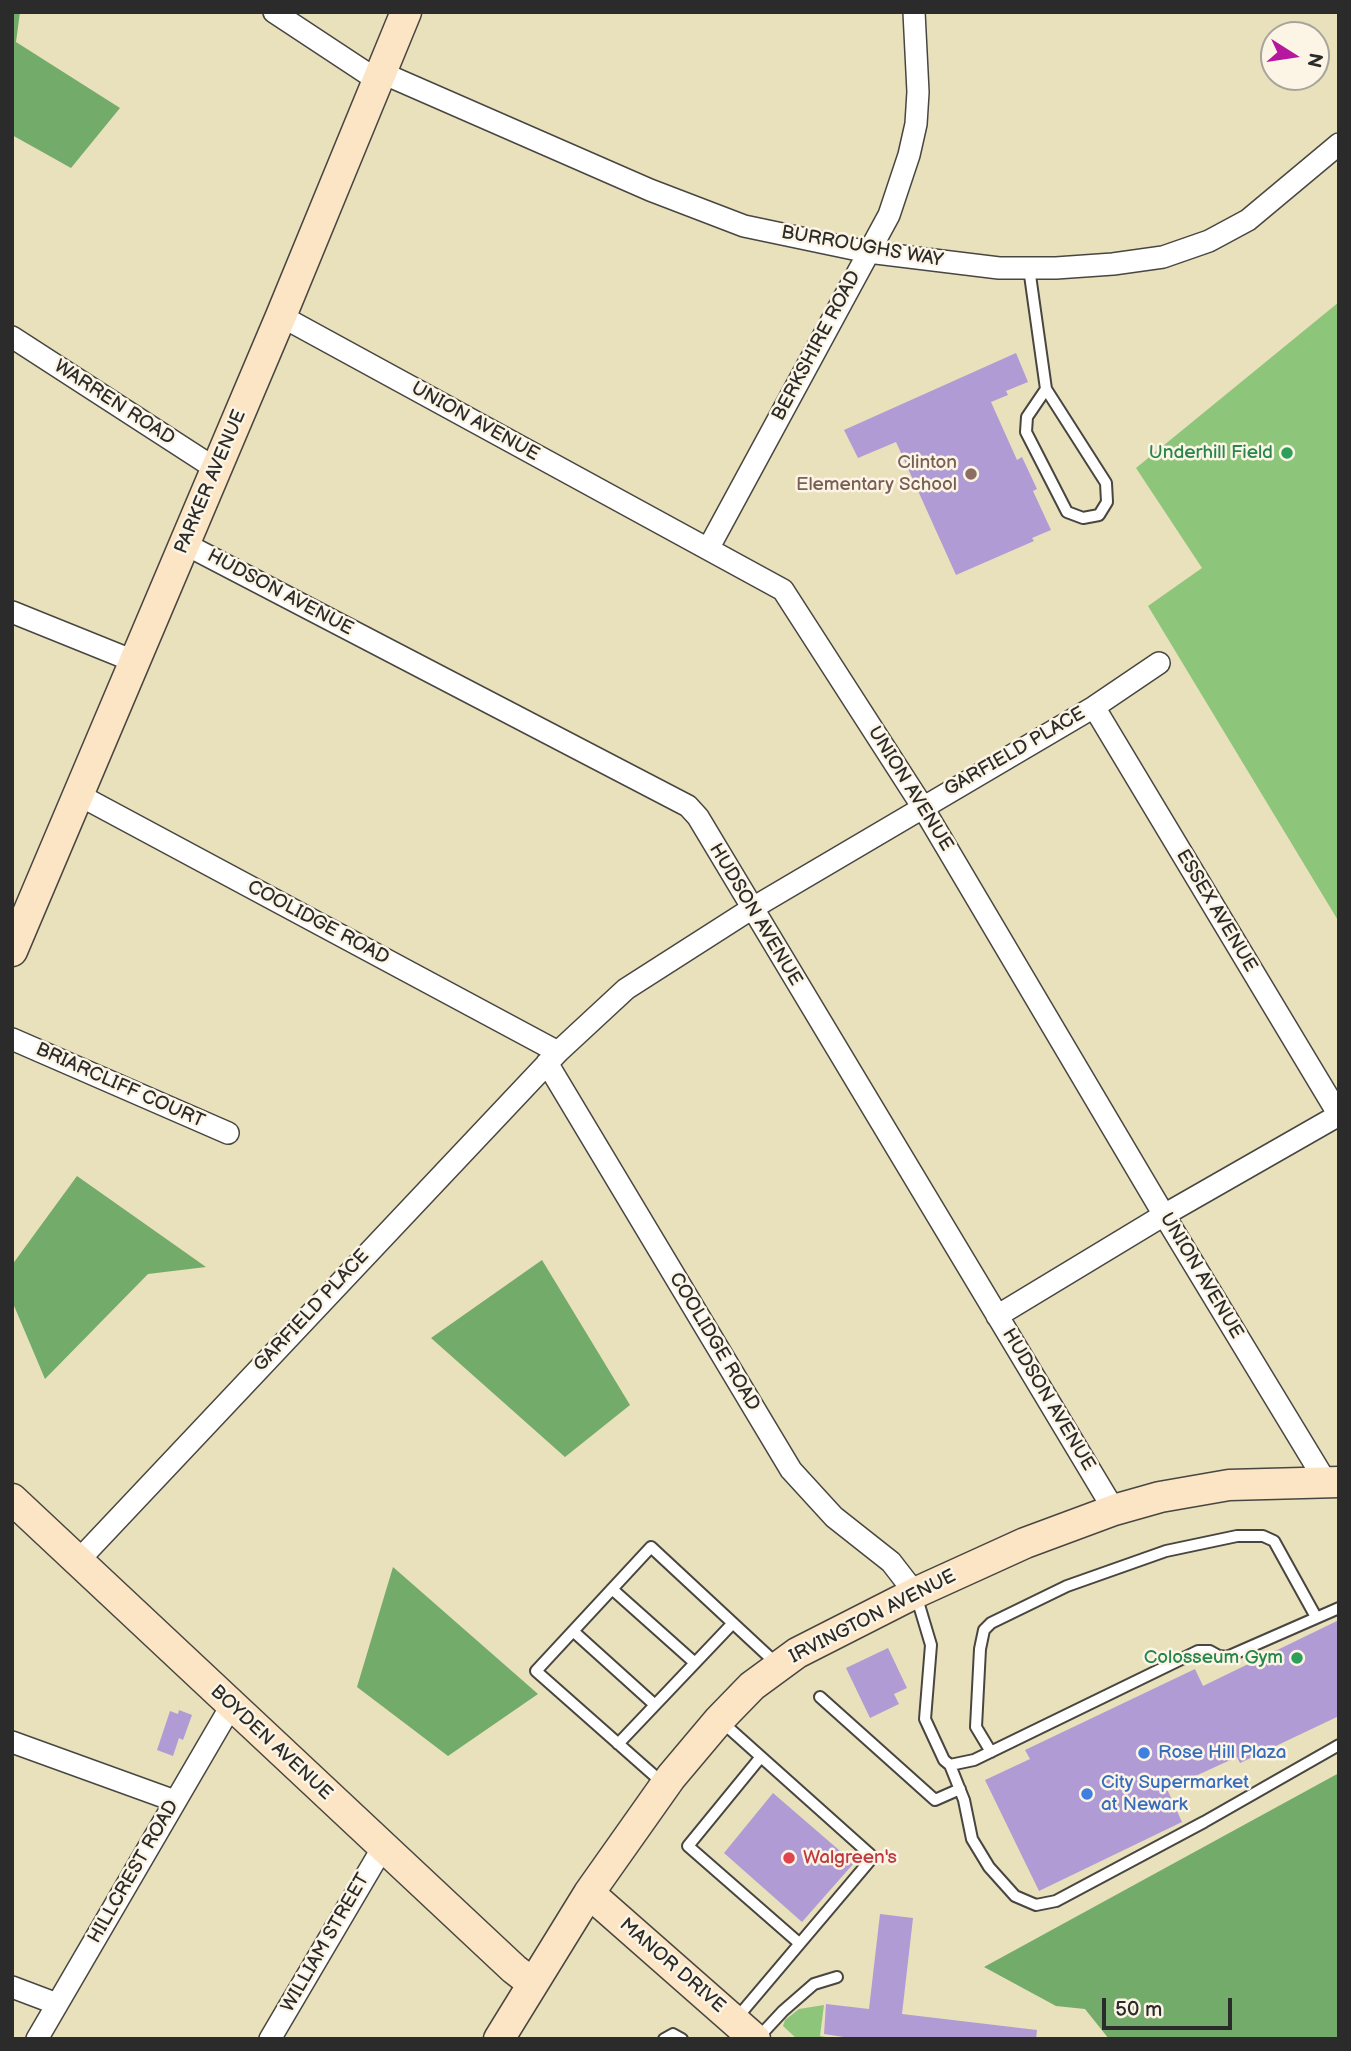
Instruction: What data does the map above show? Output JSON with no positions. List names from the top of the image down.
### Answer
{
  "streets": {
    "street": [
      "BURROUGHS WAY",
      "BERKSHIRE ROAD",
      "WARREN ROAD",
      "UNION AVENUE",
      "PARKER AVENUE",
      "HUDSON AVENUE",
      "GARFIELD PLACE",
      "ESSEX AVENUE",
      "COOLIDGE ROAD",
      "BRIARCLIFF COURT",
      "IRVINGTON AVENUE",
      "BOYDEN AVENUE",
      "HILLCREST ROAD",
      "WILLIAM STREET",
      "MANOR DRIVE"
    ]
  },
  "crossings": [
    ["BURROUGHS WAY", "BERKSHIRE ROAD"],
    ["BURROUGHS WAY", "PARKER AVENUE"],
    ["BERKSHIRE ROAD", "UNION AVENUE"],
    ["WARREN ROAD", "PARKER AVENUE"],
    ["UNION AVENUE", "PARKER AVENUE"],
    ["UNION AVENUE", "GARFIELD PLACE"],
    ["UNION AVENUE", "IRVINGTON AVENUE"],
    ["PARKER AVENUE", "HUDSON AVENUE"],
    ["PARKER AVENUE", "COOLIDGE ROAD"],
    ["HUDSON AVENUE", "GARFIELD PLACE"],
    ["HUDSON AVENUE", "IRVINGTON AVENUE"],
    ["GARFIELD PLACE", "ESSEX AVENUE"],
    ["GARFIELD PLACE", "COOLIDGE ROAD"],
    ["GARFIELD PLACE", "BOYDEN AVENUE"],
    ["COOLIDGE ROAD", "IRVINGTON AVENUE"],
    ["IRVINGTON AVENUE", "BOYDEN AVENUE"],
    ["IRVINGTON AVENUE", "MANOR DRIVE"],
    ["BOYDEN AVENUE", "HILLCREST ROAD"],
    ["BOYDEN AVENUE", "WILLIAM STREET"]
  ],
  "places": [
    "Underhill Field",
    "Clinton Elementary School",
    "Colosseum Gym",
    "Rose Hill Plaza",
    "City Supermarket at Newark",
    "Walgreen's"
  ],
  "scale_bar": "50 m",
  "north": "right"
}
